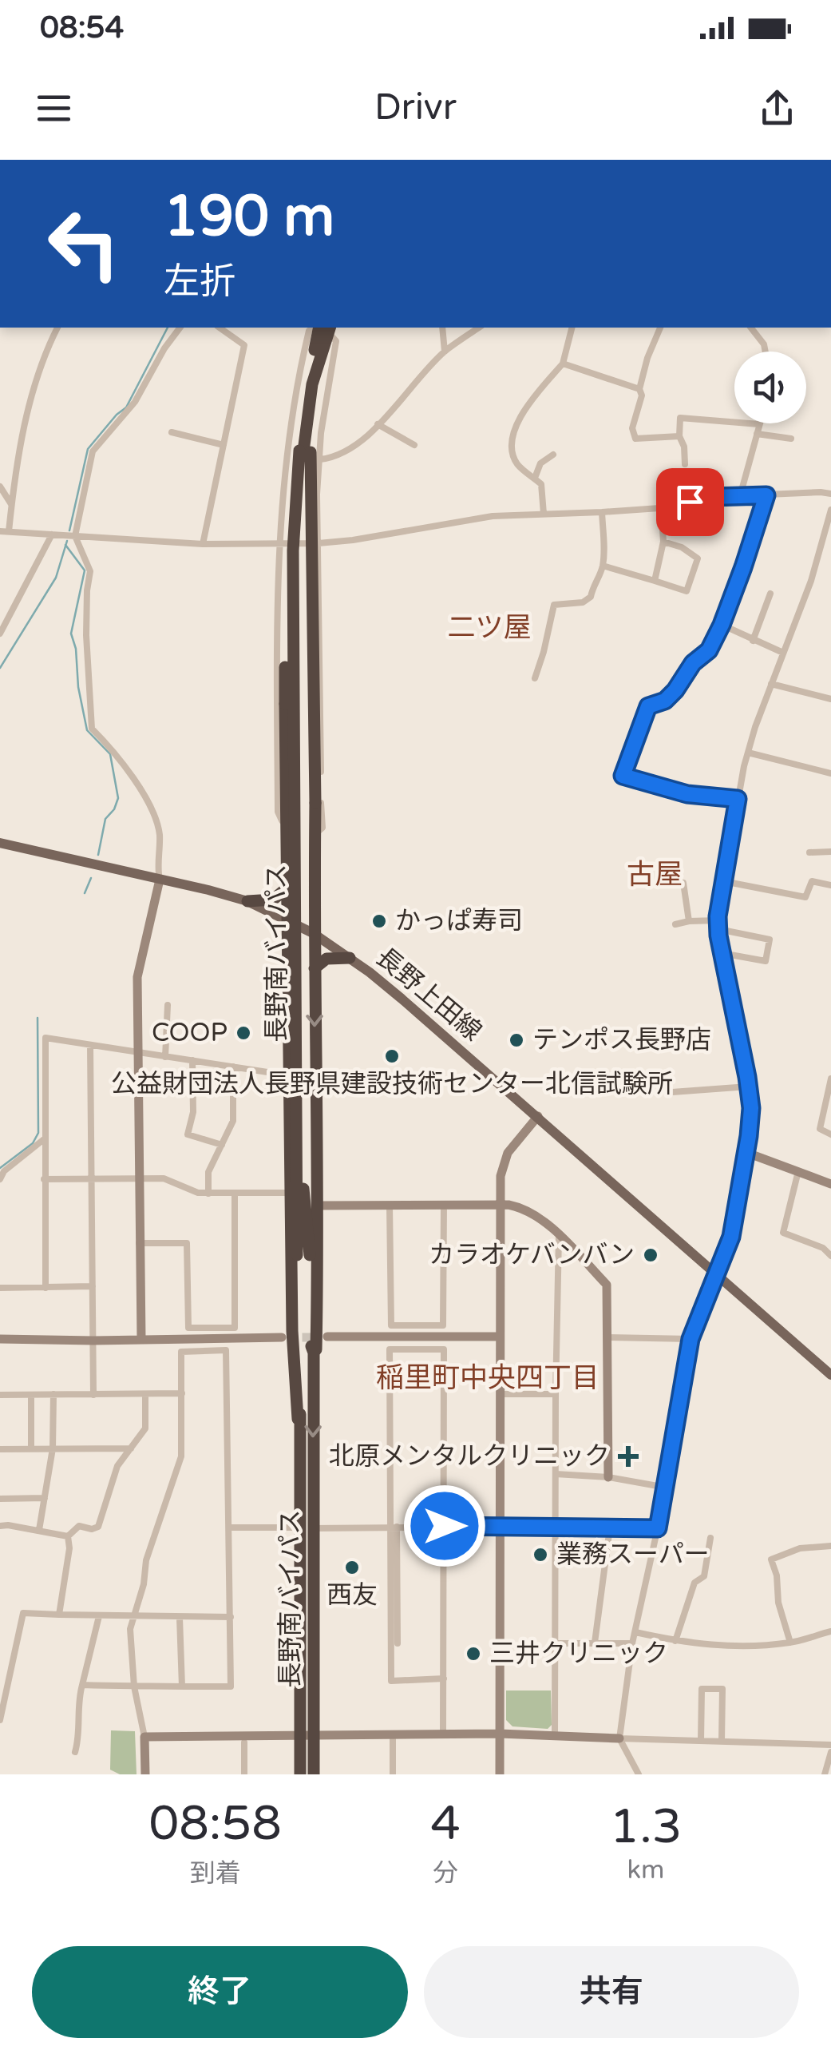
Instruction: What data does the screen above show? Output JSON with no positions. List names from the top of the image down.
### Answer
{
  "streets": {
    "highway": ["長野南バイパス"],
    "main road": ["長野上田線"]
  },
  "districts": ["二ツ屋", "古屋", "稲里町中央四丁目"],
  "places": {
    "other": [
      "かっぱ寿司",
      "COOP",
      "テンポス長野店",
      "公益財団法人長野県建設技術センター北信試験所",
      "カラオケバンバン",
      "業務スーパー",
      "西友",
      "三井クリニック"
    ],
    "health": ["北原メンタルクリニック"]
  },
  "page": {
    "status": "08:54",
    "header": "Drivr",
    "turn": ["190 m", "左折"],
    "eta": [
      "08:58",
      "到着",
      "4",
      "分",
      "1.3",
      "km"
    ],
    "buttons": ["終了", "共有"]
  }
}
